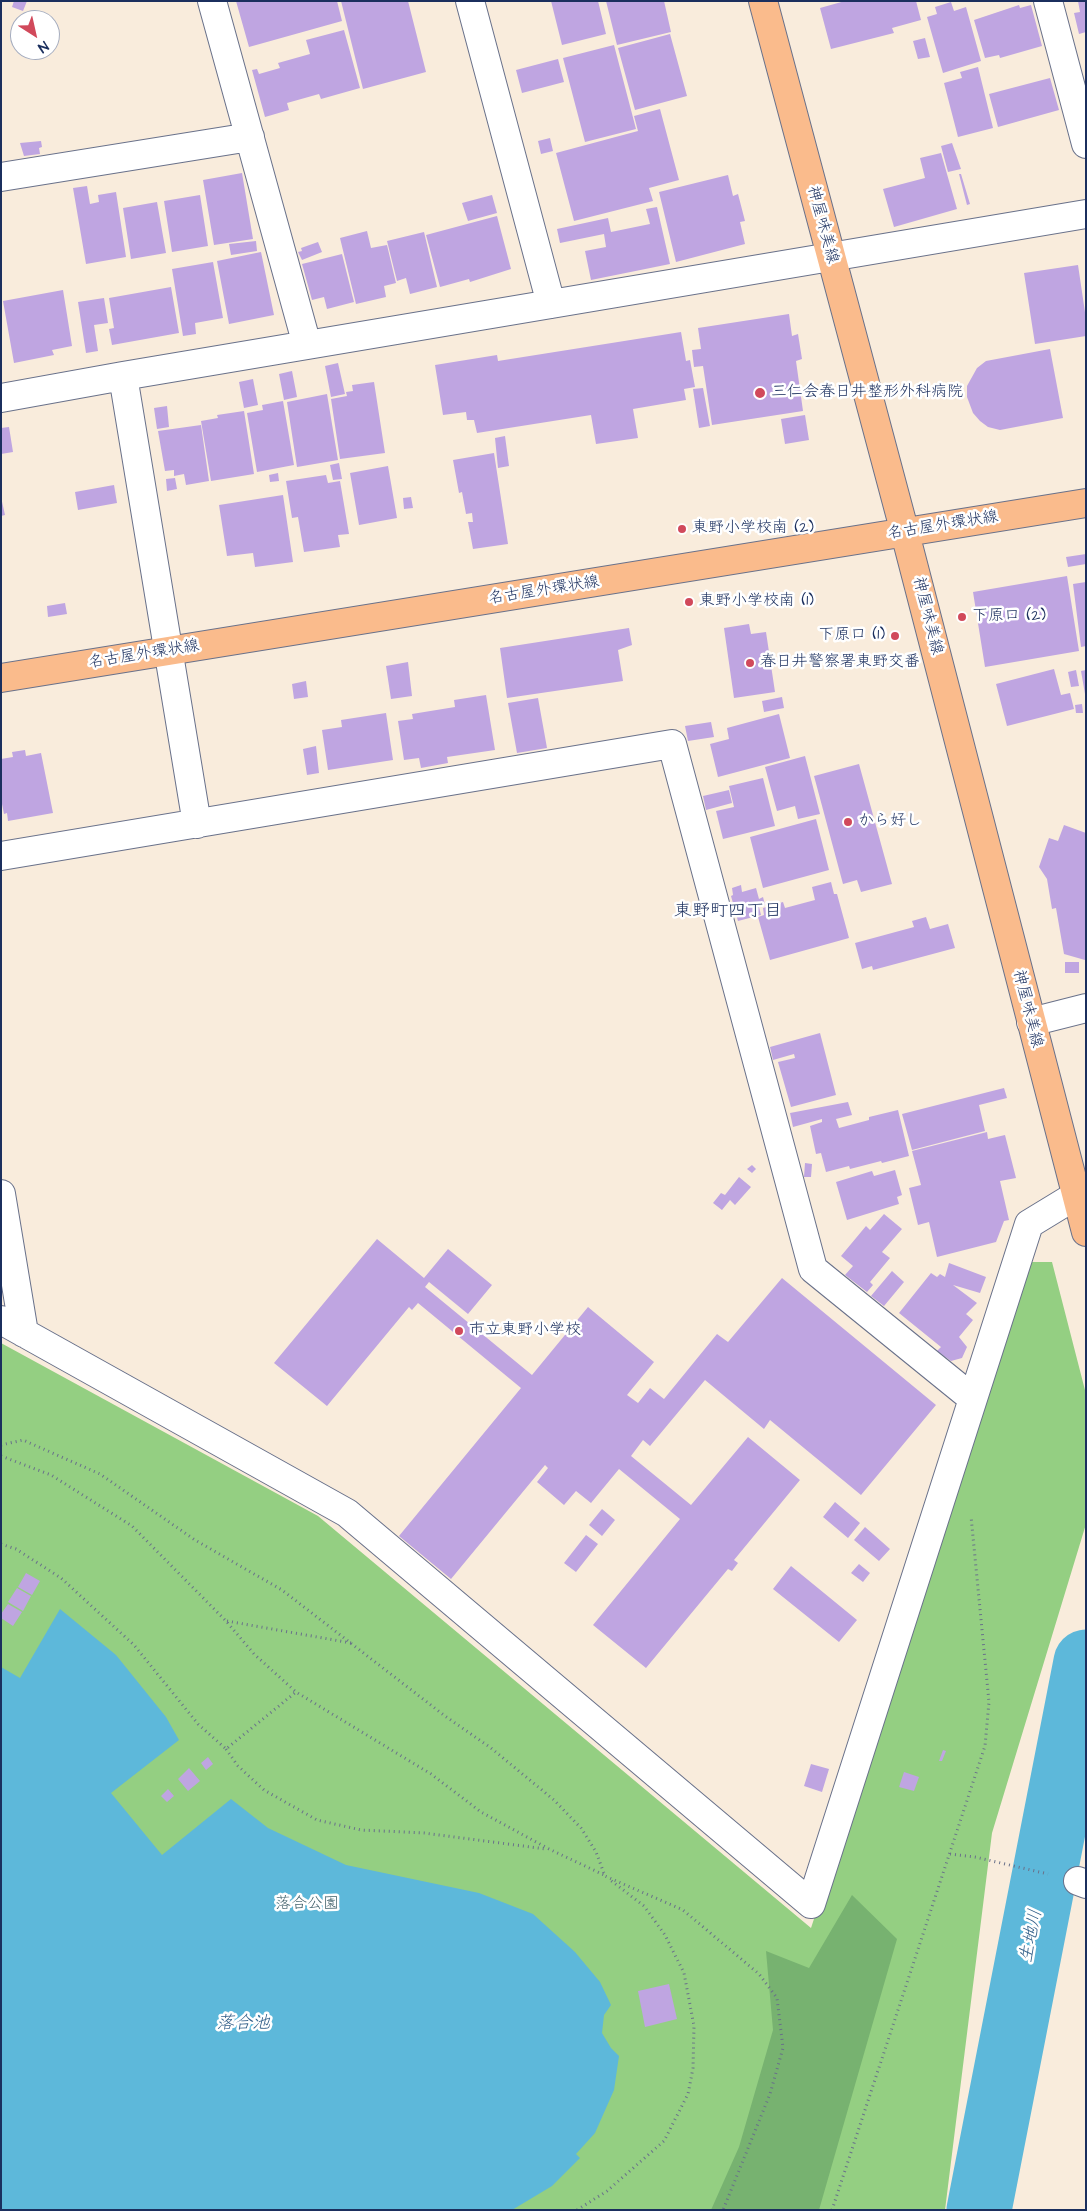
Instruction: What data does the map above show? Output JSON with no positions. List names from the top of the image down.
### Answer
{
  "streets": {
    "main road": ["神屋味美線", "名古屋外環状線"]
  },
  "crossings": [
    ["神屋味美線", "名古屋外環状線"]
  ],
  "districts": ["東野町四丁目"],
  "water": ["生地川", "落合池"],
  "parks": ["落合公園"],
  "places": [
    "三仁会春日井整形外科病院",
    "東野小学校南 (2)",
    "東野小学校南 (1)",
    "下原口 (2)",
    "下原口 (1)",
    "春日井警察署東野交番",
    "から好し",
    "市立東野小学校"
  ],
  "north": "bottom right"
}
